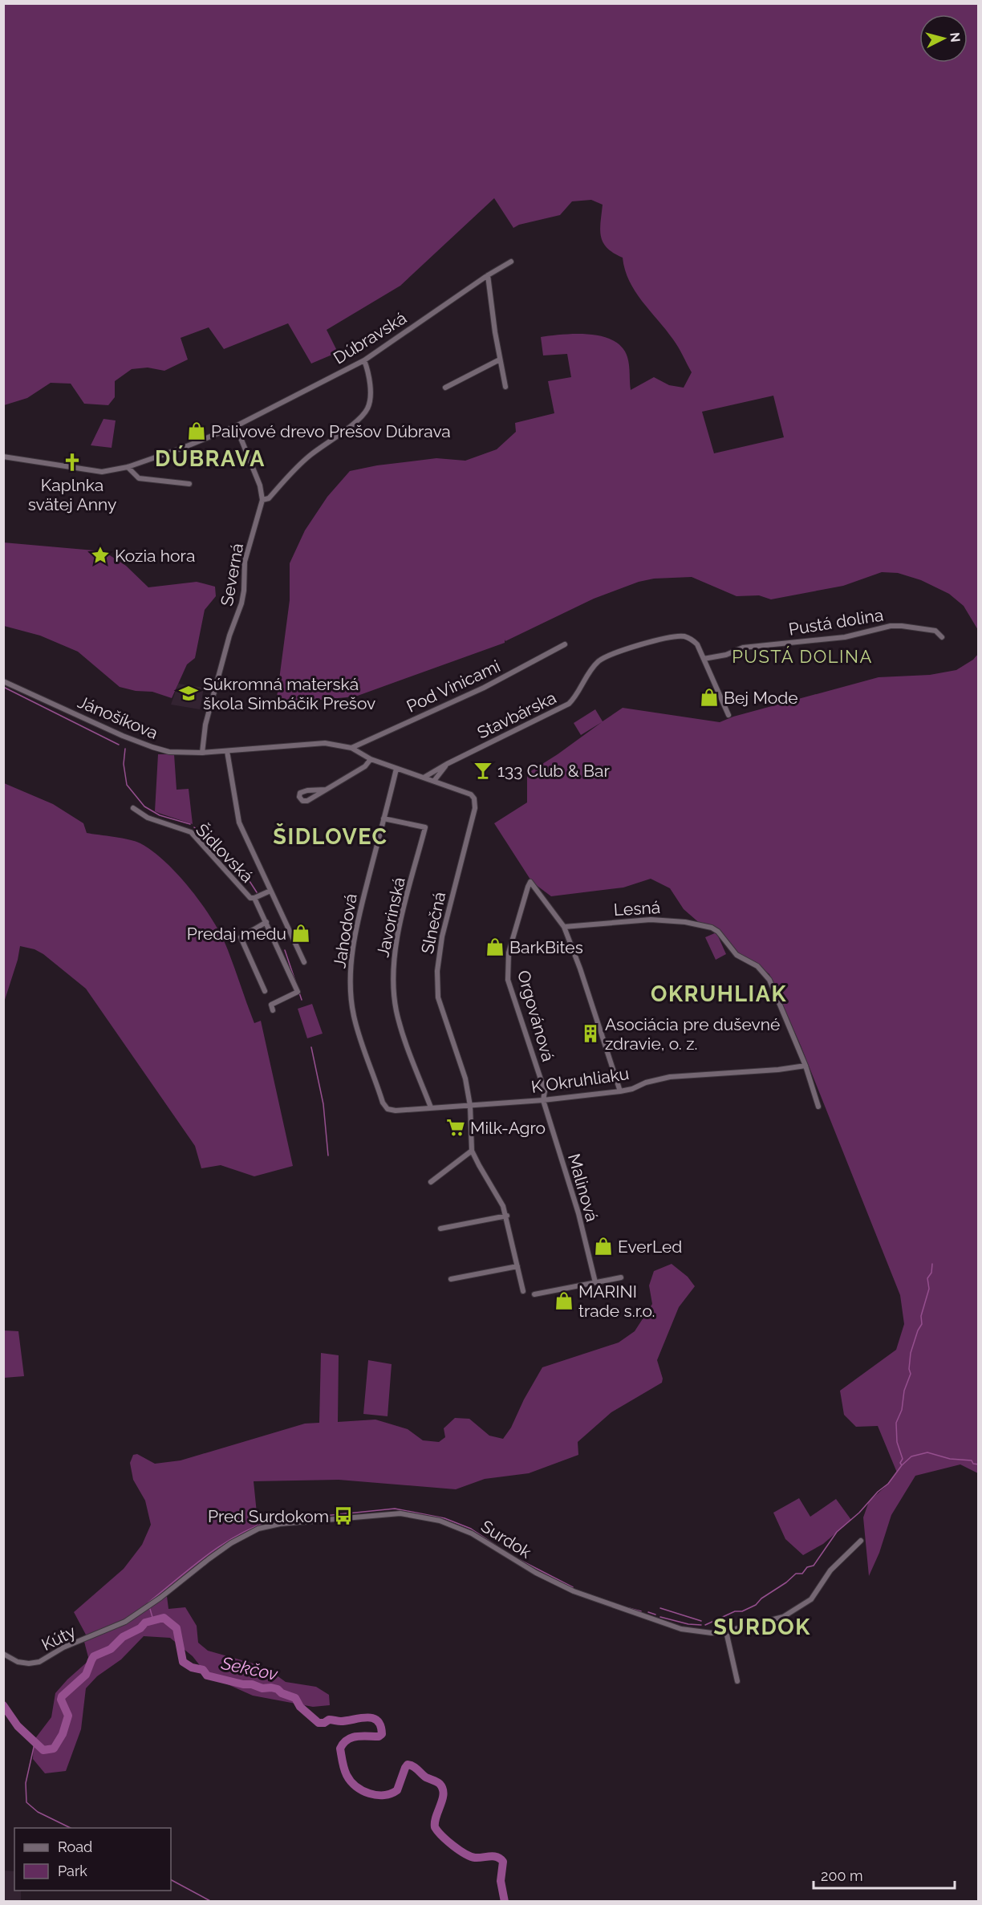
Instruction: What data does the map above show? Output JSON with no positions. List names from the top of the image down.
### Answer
{
  "streets": {
    "street": [
      "Dúbravská",
      "Severná",
      "Pustá dolina",
      "Pod Vinicami",
      "Stavbárska",
      "Jánošíkova",
      "Šidlovská",
      "Lesná",
      "Javorinská",
      "Slnečná",
      "Jahodová",
      "Orgovánová",
      "K Okruhliaku",
      "Malinová",
      "Surdok",
      "Kúty"
    ]
  },
  "crossings": [
    ["Severná", "Jánošíkova"],
    ["Pustá dolina", "Stavbárska"],
    ["Stavbárska", "Slnečná"],
    ["Jánošíkova", "Šidlovská"],
    ["Lesná", "Orgovánová"],
    ["Lesná", "K Okruhliaku"],
    ["Javorinská", "Jahodová"],
    ["Javorinská", "K Okruhliaku"],
    ["Slnečná", "K Okruhliaku"],
    ["Jahodová", "K Okruhliaku"],
    ["Orgovánová", "K Okruhliaku"],
    ["Orgovánová", "Malinová"],
    ["K Okruhliaku", "Malinová"],
    ["Surdok", "Kúty"]
  ],
  "districts": [
    "DÚBRAVA",
    "PUSTÁ DOLINA",
    "ŠIDLOVEC",
    "OKRUHLIAK",
    "SURDOK"
  ],
  "water": ["Sekčov"],
  "places": {
    "shop": [
      "Palivové drevo Prešov Dúbrava",
      "Bej Mode",
      "Predaj medu",
      "BarkBites",
      "EverLed",
      "MARINI trade s.r.o."
    ],
    "church": ["Kaplnka svätej Anny"],
    "place": ["Kozia hora"],
    "school or university": ["Súkromná materská škola Simbáčik Prešov"],
    "bar": ["133 Club & Bar"],
    "building": ["Asociácia pre duševné zdravie, o. z."],
    "supermarket": ["Milk-Agro"],
    "bus stop": ["Pred Surdokom"]
  },
  "legend": ["Road", "Park"],
  "scale_bar": "200 m",
  "north": "right"
}
